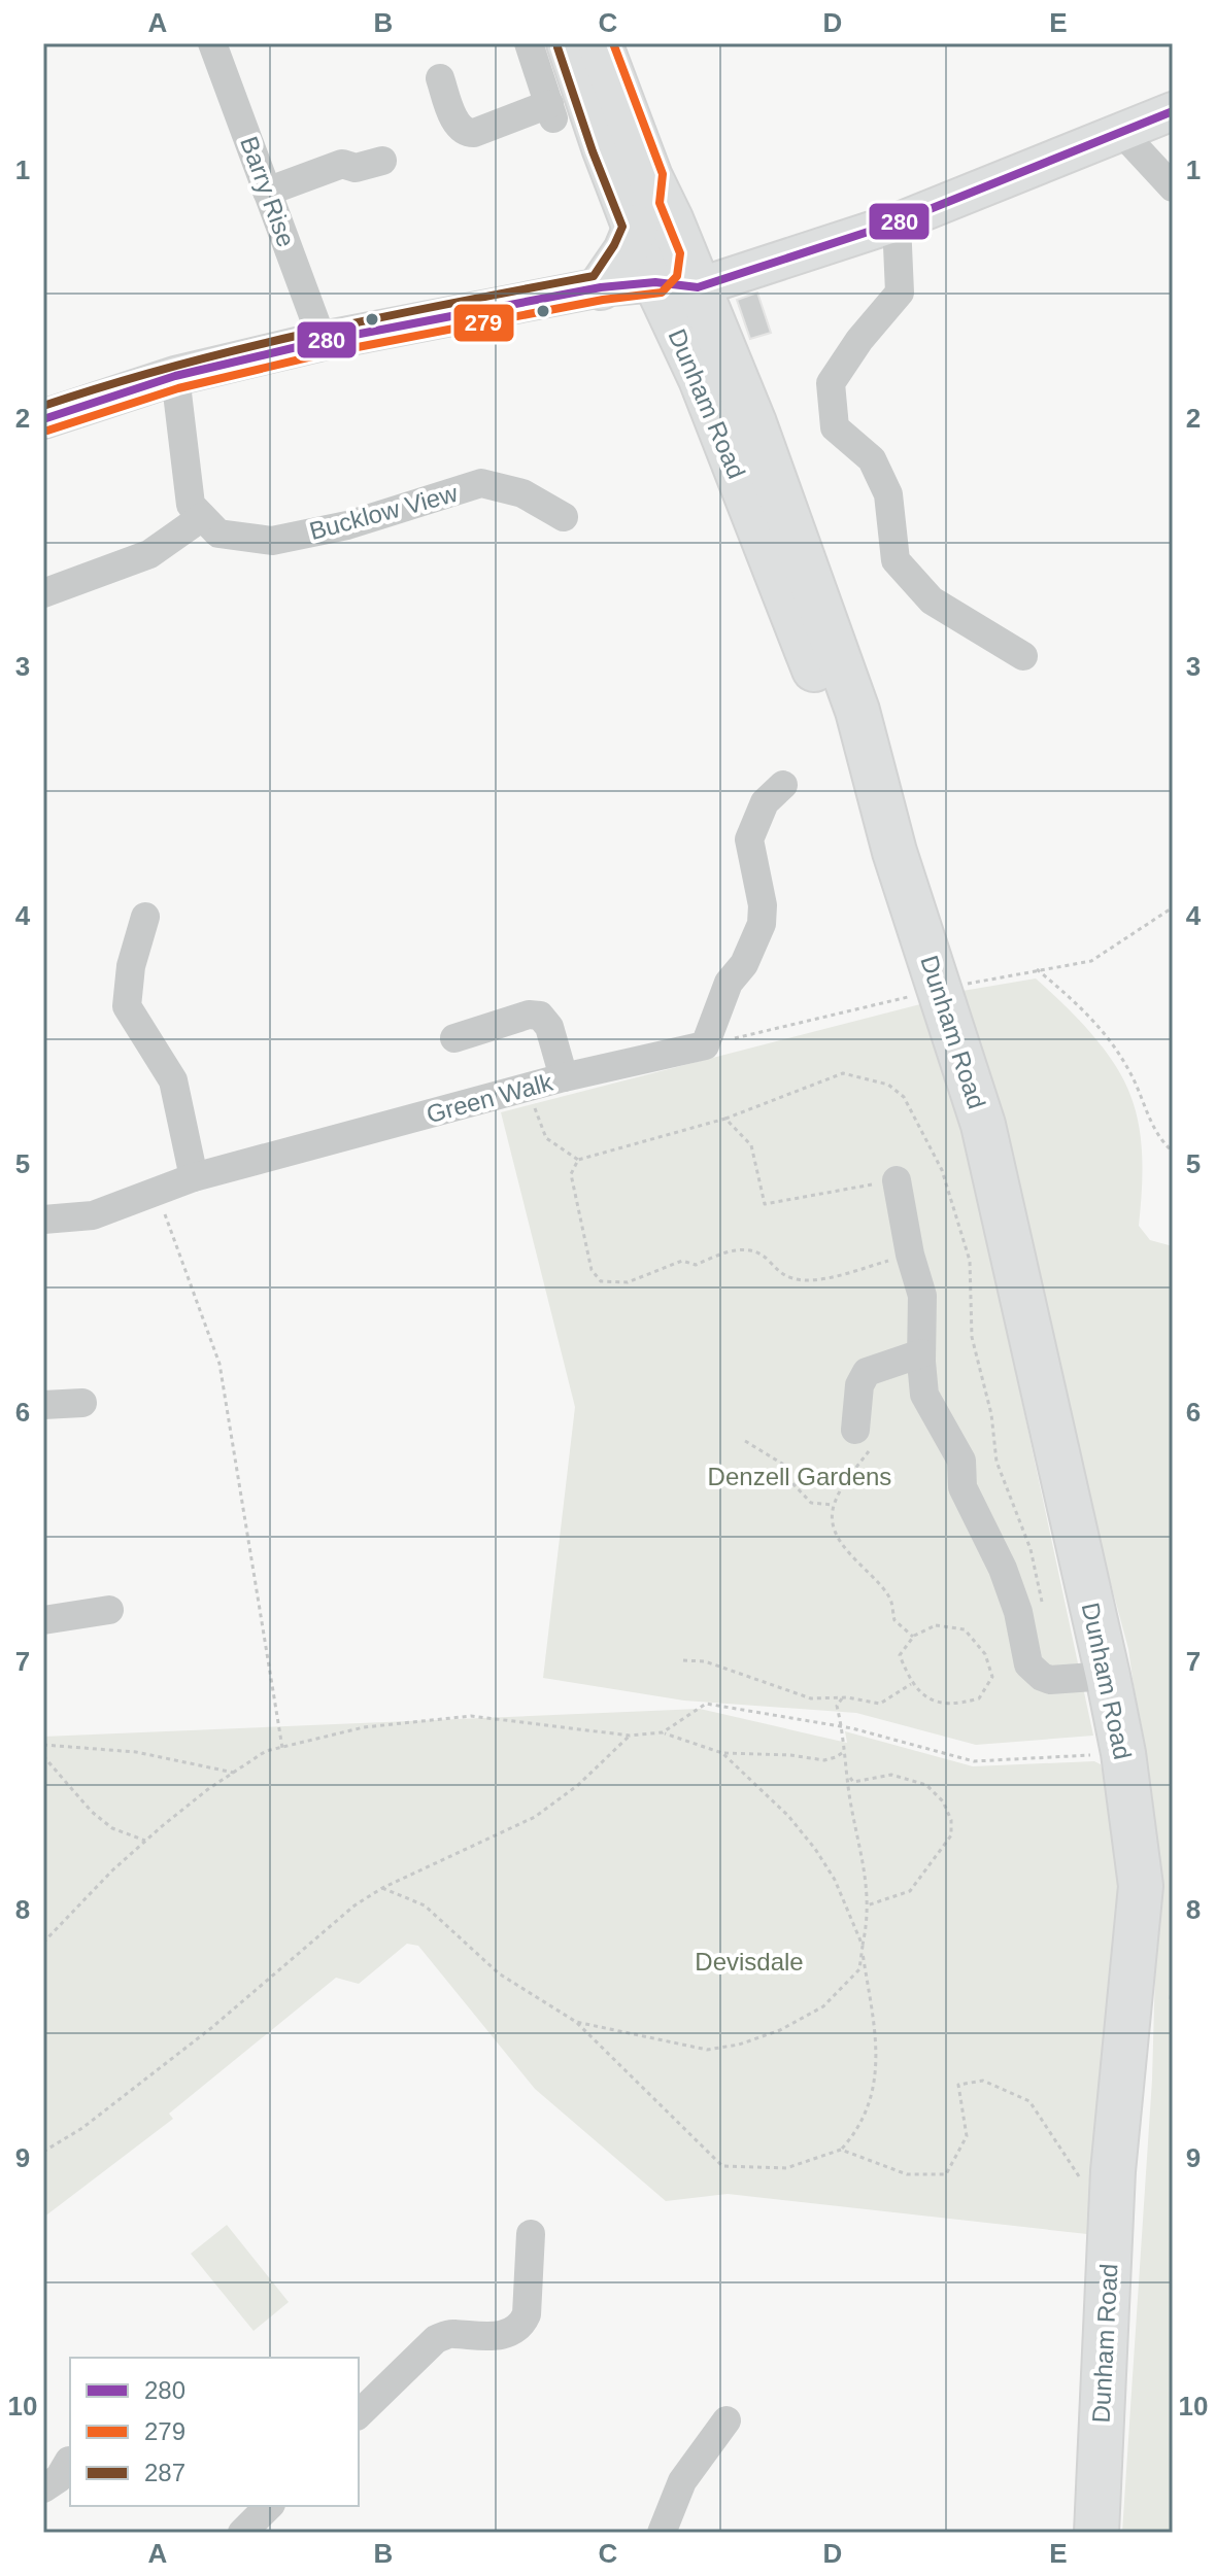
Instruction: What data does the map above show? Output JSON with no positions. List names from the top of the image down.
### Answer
{
  "streets": {
    "highway": ["Dunham Road"],
    "street": ["Barry Rise", "Bucklow View", "Green Walk"]
  },
  "parks": ["Denzell Gardens", "Devisdale"],
  "lines": ["transit line 279", "transit line 287", "transit line 280"],
  "legend": ["280", "279", "287"],
  "grid": {
    "columns": [
      "A",
      "B",
      "C",
      "D",
      "E"
    ],
    "rows": [
      "1",
      "2",
      "3",
      "4",
      "5",
      "6",
      "7",
      "8",
      "9",
      "10"
    ]
  }
}
